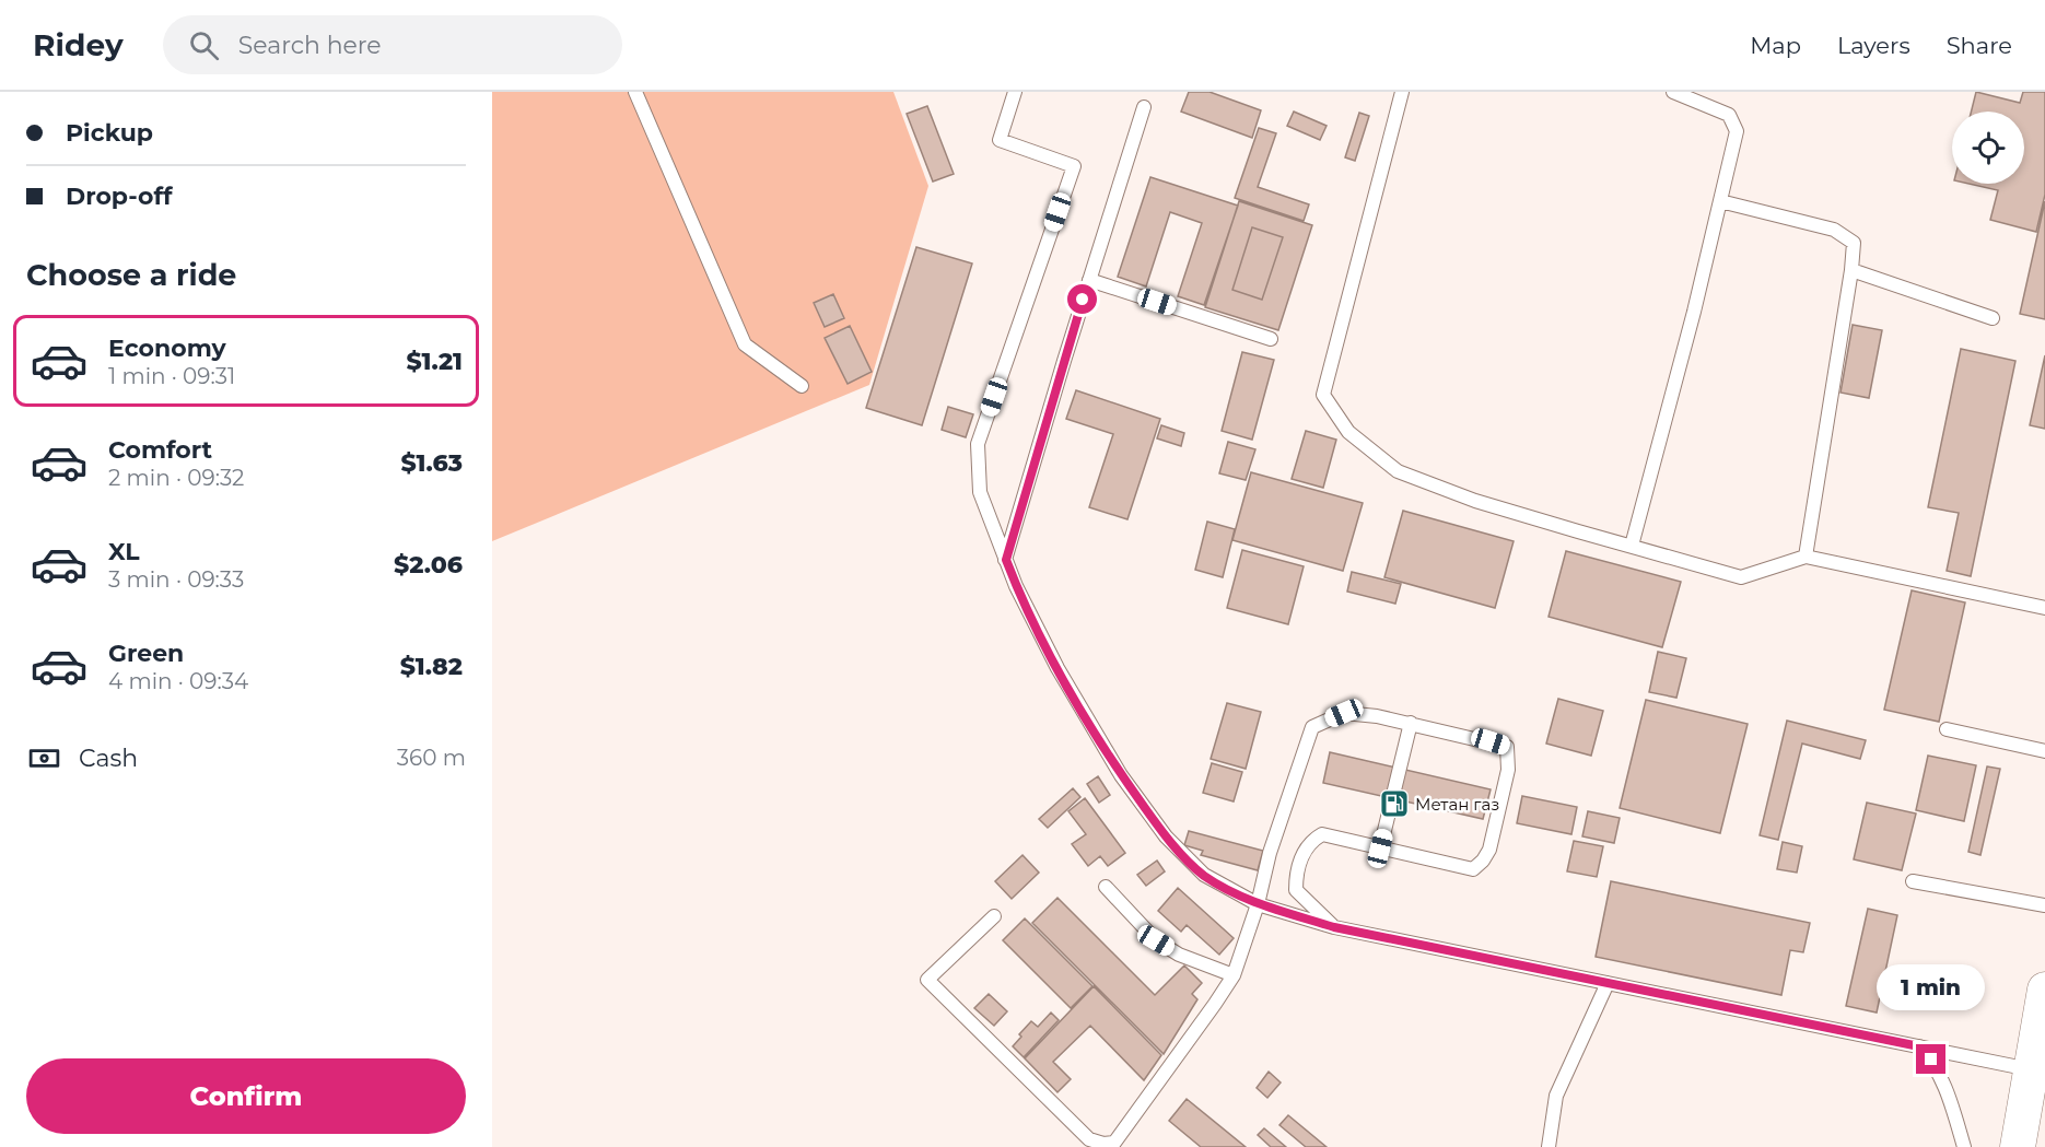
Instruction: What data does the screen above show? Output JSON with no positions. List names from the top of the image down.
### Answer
{
  "places": {
    "fuel station": ["Метан газ"]
  },
  "page": {
    "header": "Ridey",
    "search": "Search here",
    "nav": ["Map", "Layers", "Share"],
    "banner": ["Pickup", "Drop-off"],
    "heading": "Choose a ride",
    "list": [
      {
        "name": "Economy",
        "note": "1 min · 09:31",
        "value": "$1.21"
      },
      {
        "name": "Comfort",
        "note": "2 min · 09:32",
        "value": "$1.63"
      },
      {
        "name": "XL",
        "note": "3 min · 09:33",
        "value": "$2.06"
      },
      {
        "name": "Green",
        "note": "4 min · 09:34",
        "value": "$1.82"
      }
    ],
    "pay": ["Cash", "360 m"],
    "bubble": "1 min",
    "buttons": "Confirm"
  }
}
